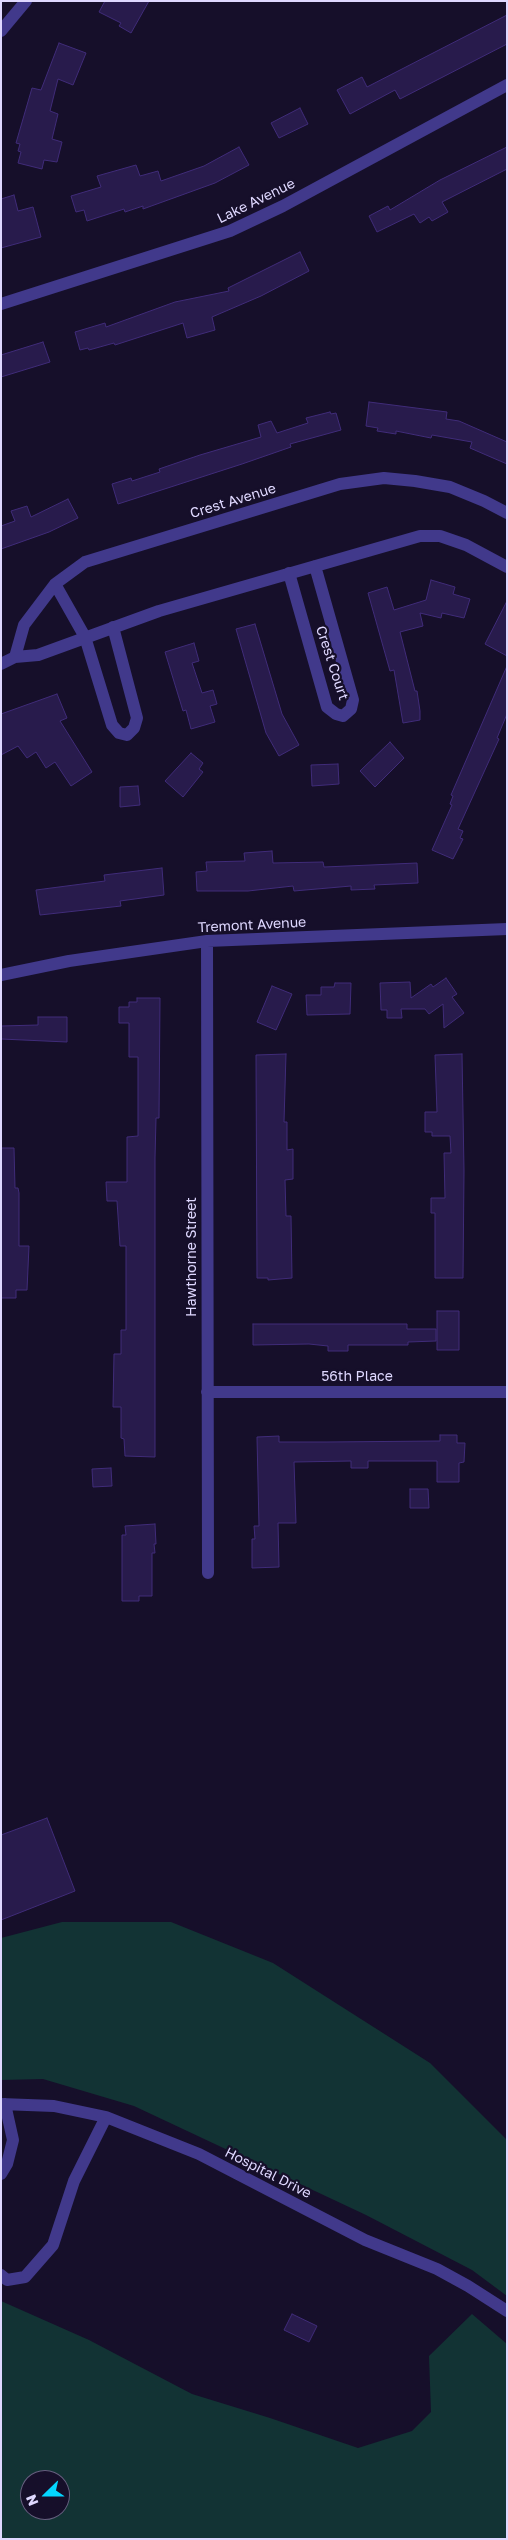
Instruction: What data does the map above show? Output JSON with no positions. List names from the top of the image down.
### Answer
{
  "streets": {
    "street": [
      "Lake Avenue",
      "Crest Avenue",
      "Crest Court",
      "Tremont Avenue",
      "Hawthorne Street",
      "56th Place",
      "Hospital Drive"
    ]
  },
  "crossings": [
    ["Tremont Avenue", "Hawthorne Street"],
    ["Hawthorne Street", "56th Place"]
  ],
  "north": "left"
}
